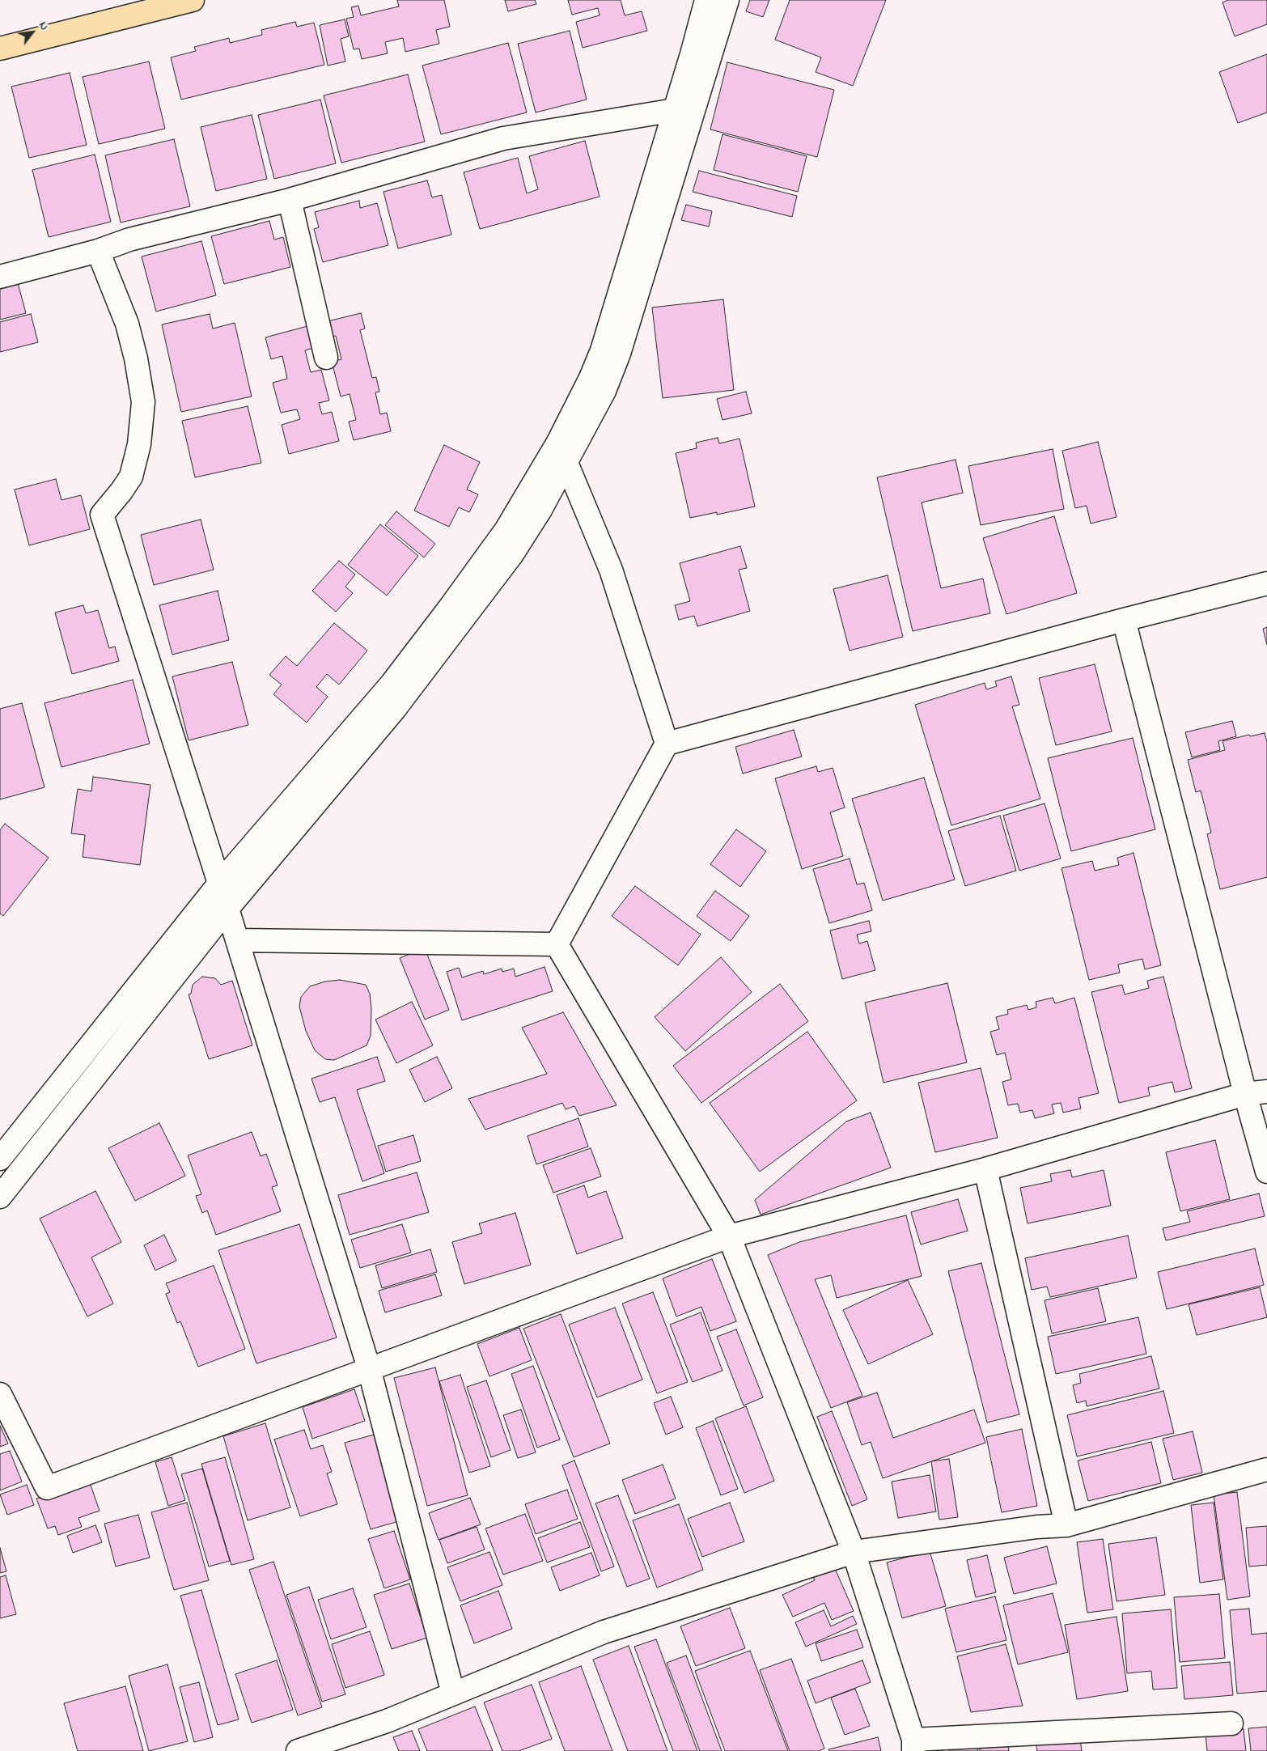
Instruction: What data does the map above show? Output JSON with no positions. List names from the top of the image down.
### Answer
{
  "north": "top right"
}
